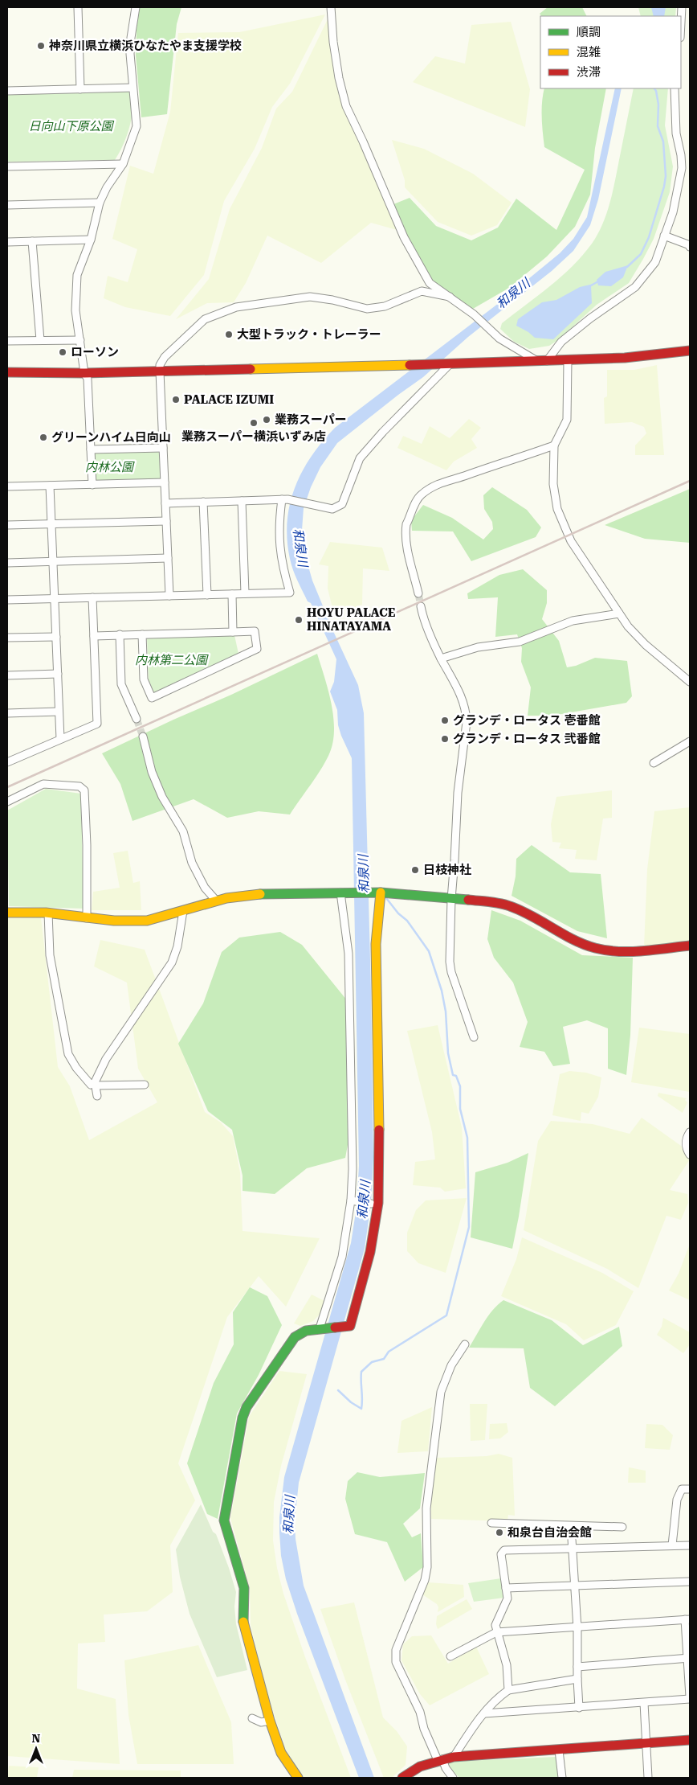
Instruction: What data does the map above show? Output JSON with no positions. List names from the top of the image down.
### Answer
{
  "water": ["和泉川"],
  "parks": ["日向山下原公園", "内林公園", "内林第二公園"],
  "places": [
    "神奈川県立横浜ひなたやま支援学校",
    "大型トラック・トレーラー",
    "ローソン",
    "PALACE IZUMI",
    "業務スーパー",
    "業務スーパー横浜いずみ店",
    "グリーンハイム日向山",
    "HOYU PALACE HINATAYAMA",
    "グランデ・ロータス 壱番館",
    "グランデ・ロータス 弐番館",
    "日枝神社",
    "和泉台自治会館"
  ],
  "legend": ["順調", "混雑", "渋滞"],
  "north": "top"
}
